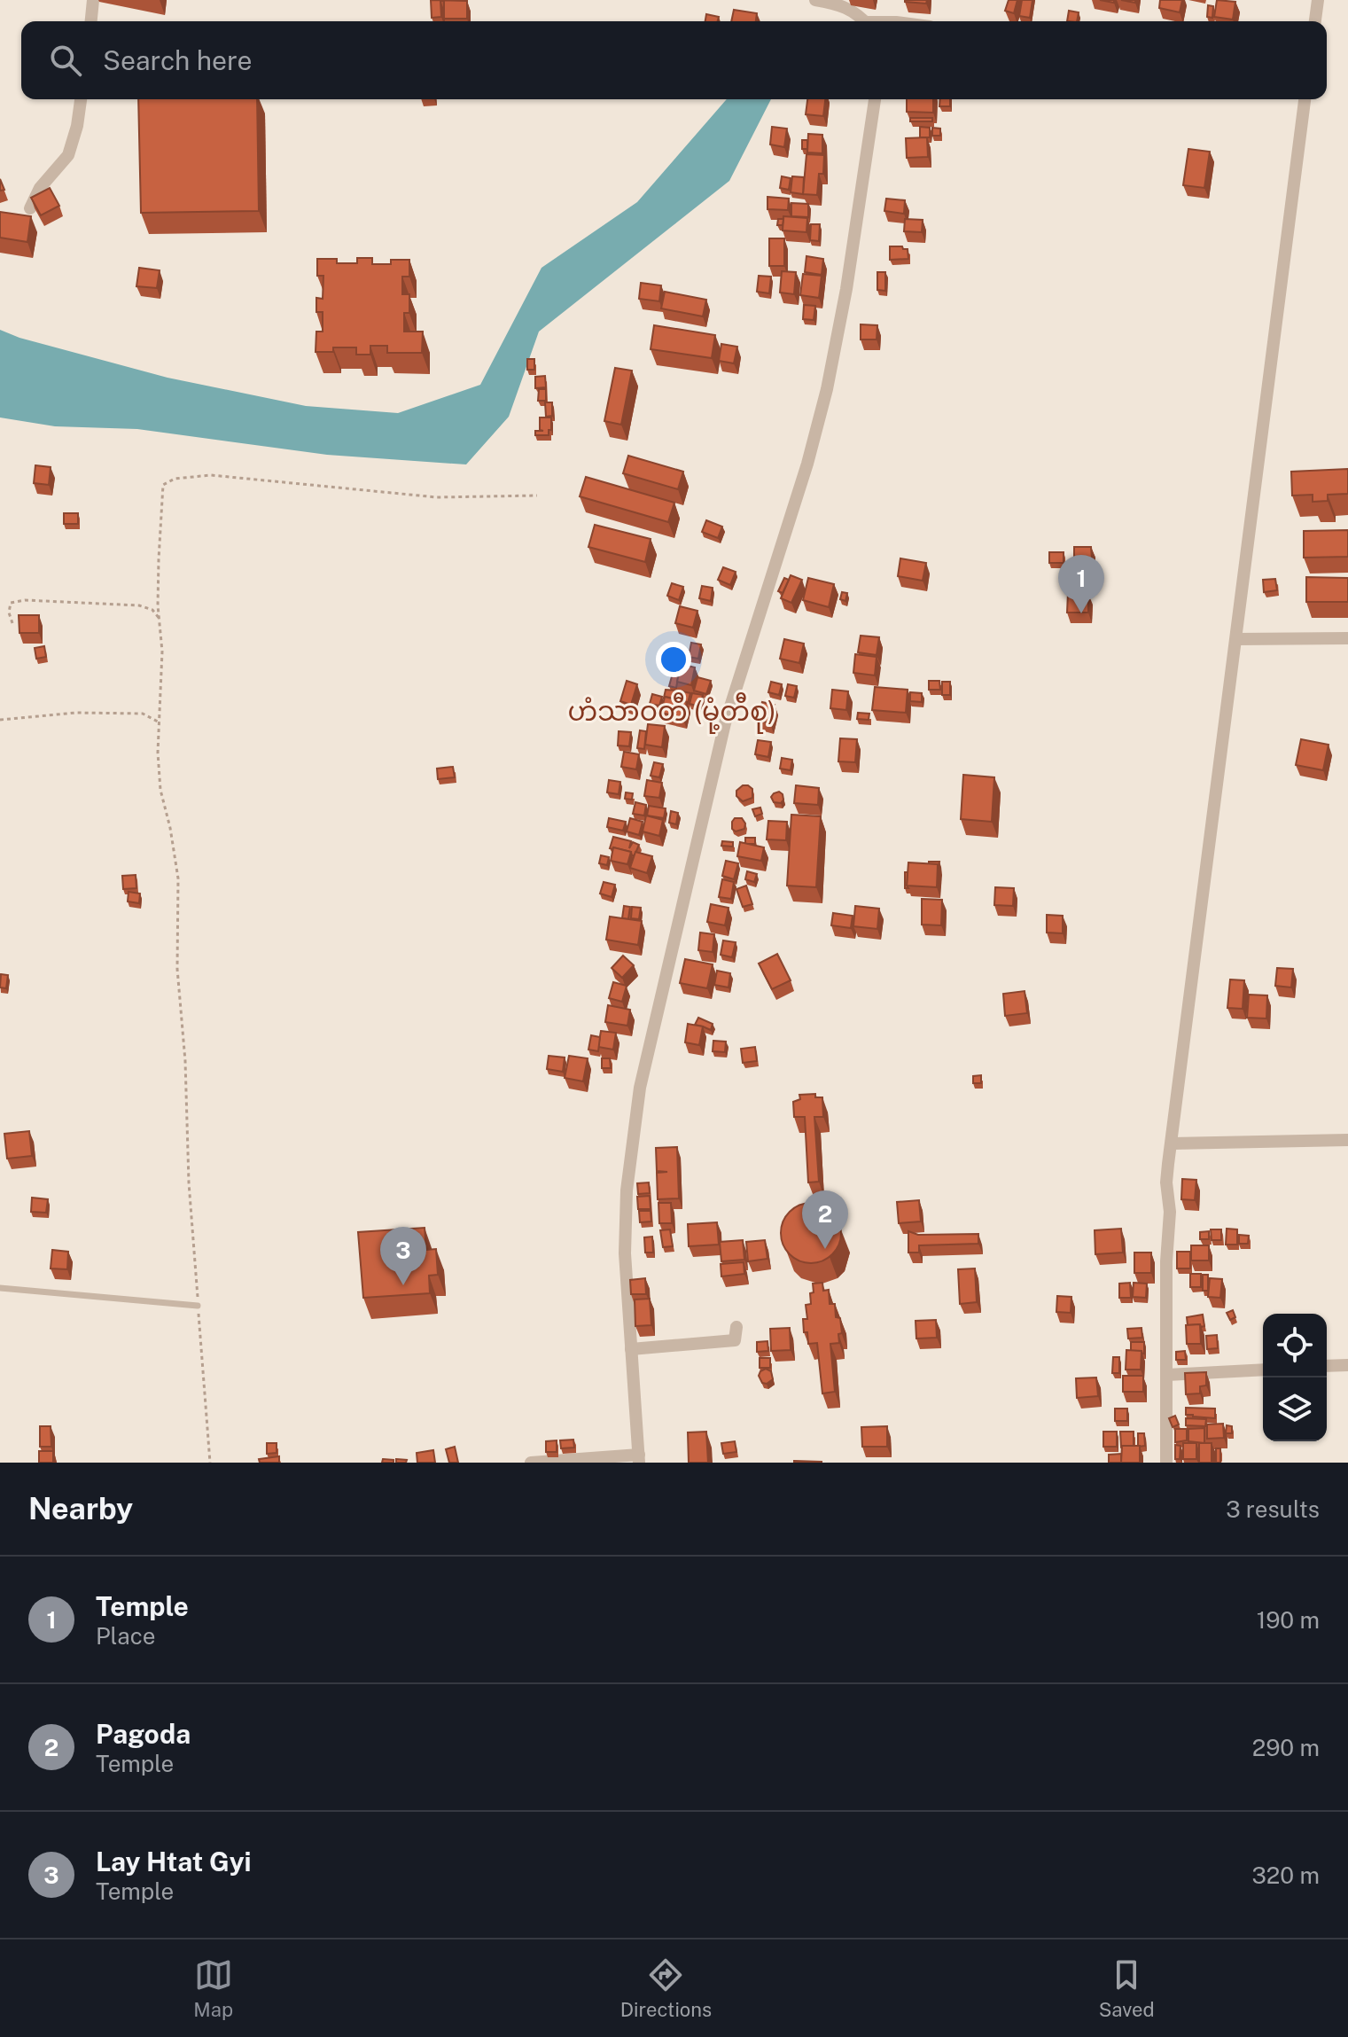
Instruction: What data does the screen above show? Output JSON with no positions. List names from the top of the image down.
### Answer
{
  "districts": ["ဟံသာဝတီ (မုံ့တီစု)"],
  "page": {
    "search": "Search here",
    "pins": ["1", "2", "3"],
    "heading": ["Nearby", "3 results"],
    "list": [
      {
        "mark": "1",
        "name": "Temple",
        "note": "Place",
        "value": "190 m"
      },
      {
        "mark": "2",
        "name": "Pagoda",
        "note": "Temple",
        "value": "290 m"
      },
      {
        "mark": "3",
        "name": "Lay Htat Gyi",
        "note": "Temple",
        "value": "320 m"
      }
    ],
    "nav": ["Map", "Directions", "Saved"]
  }
}
